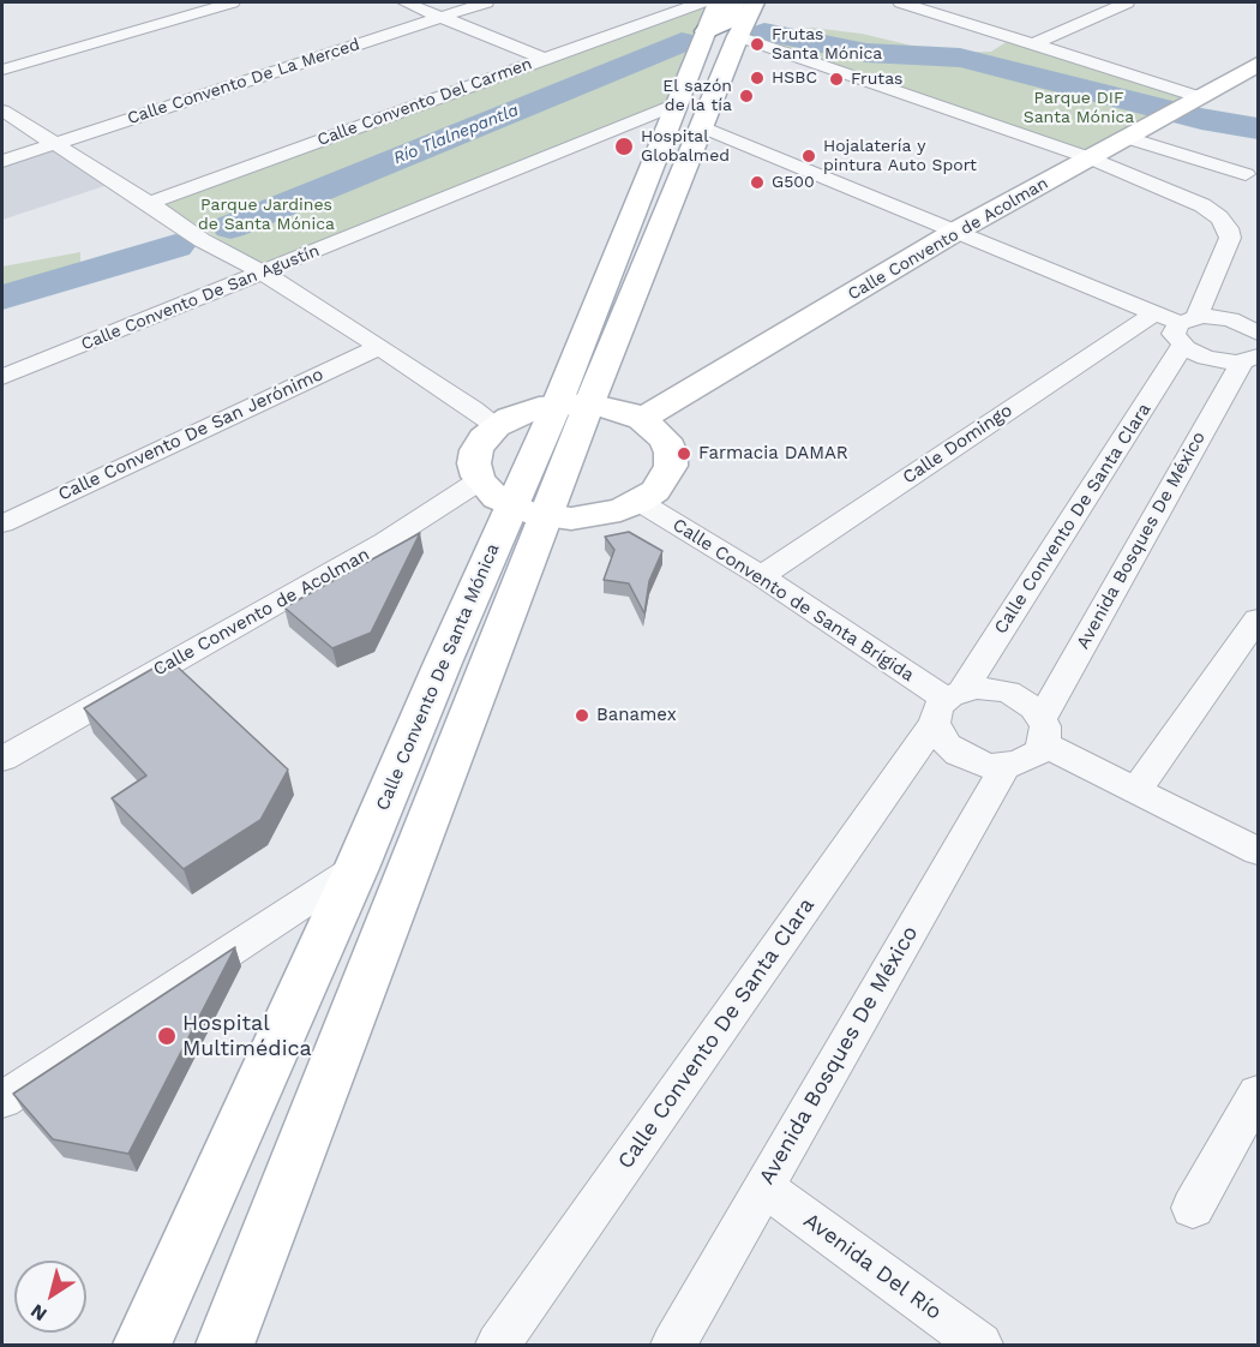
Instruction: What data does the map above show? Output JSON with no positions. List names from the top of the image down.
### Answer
{
  "streets": {
    "main road": ["Calle Convento de Acolman", "Calle Convento De Santa Mónica"],
    "street": [
      "Calle Convento De La Merced",
      "Calle Convento Del Carmen",
      "Calle Convento De San Agustín",
      "Calle Convento De San Jerónimo",
      "Calle Domingo",
      "Calle Convento De Santa Clara",
      "Avenida Bosques De México",
      "Calle Convento de Santa Brígida",
      "Avenida Del Río"
    ]
  },
  "crossings": [
    ["Calle Convento de Acolman", "Calle Convento De Santa Clara"],
    ["Calle Convento de Acolman", "Calle Convento De Santa Mónica"],
    ["Calle Convento De San Agustín", "Calle Convento De Santa Mónica"],
    ["Calle Domingo", "Calle Convento de Santa Brígida"],
    ["Calle Convento De Santa Clara", "Avenida Bosques De México"],
    ["Calle Convento De Santa Clara", "Calle Convento de Santa Brígida"],
    ["Calle Convento De Santa Clara", "Calle Convento De Santa Mónica"],
    ["Avenida Bosques De México", "Calle Convento de Santa Brígida"],
    ["Avenida Bosques De México", "Avenida Del Río"]
  ],
  "water": ["Río Tlalnepantla"],
  "parks": ["Parque DIF Santa Mónica", "Parque Jardines de Santa Mónica"],
  "places": [
    "Frutas Santa Mónica",
    "HSBC",
    "Frutas",
    "El sazón de la tía",
    "Hospital Globalmed",
    "Hojalatería y pintura Auto Sport",
    "G500",
    "Farmacia DAMAR",
    "Banamex",
    "Hospital Multimédica"
  ],
  "north": "bottom left"
}
